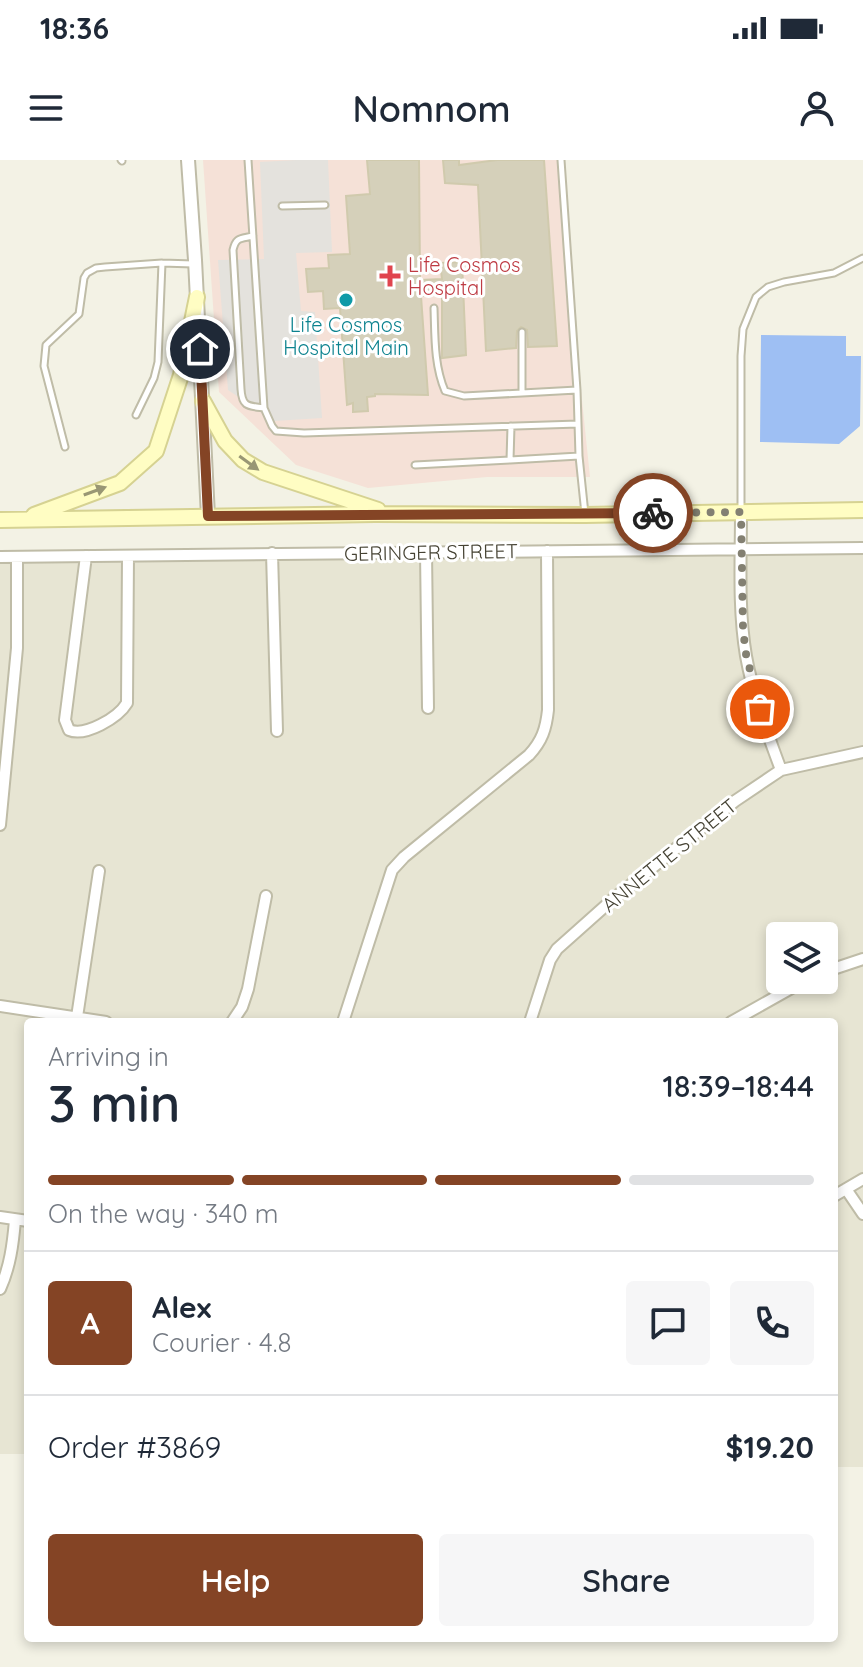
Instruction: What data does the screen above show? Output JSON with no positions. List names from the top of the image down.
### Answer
{
  "streets": {
    "street": ["GERINGER STREET", "ANNETTE STREET"]
  },
  "places": {
    "health": ["Life Cosmos Hospital"],
    "other": ["Life Cosmos Hospital Main"]
  },
  "page": {
    "status": "18:36",
    "header": "Nomnom",
    "heading": ["3 min", "Arriving in", "18:39–18:44"],
    "panel": [
      "Alex",
      "Courier · 4.8",
      "Order #3869",
      "$19.20"
    ],
    "bar": "On the way · 340 m",
    "round": "A",
    "buttons": ["Help", "Share"]
  }
}
